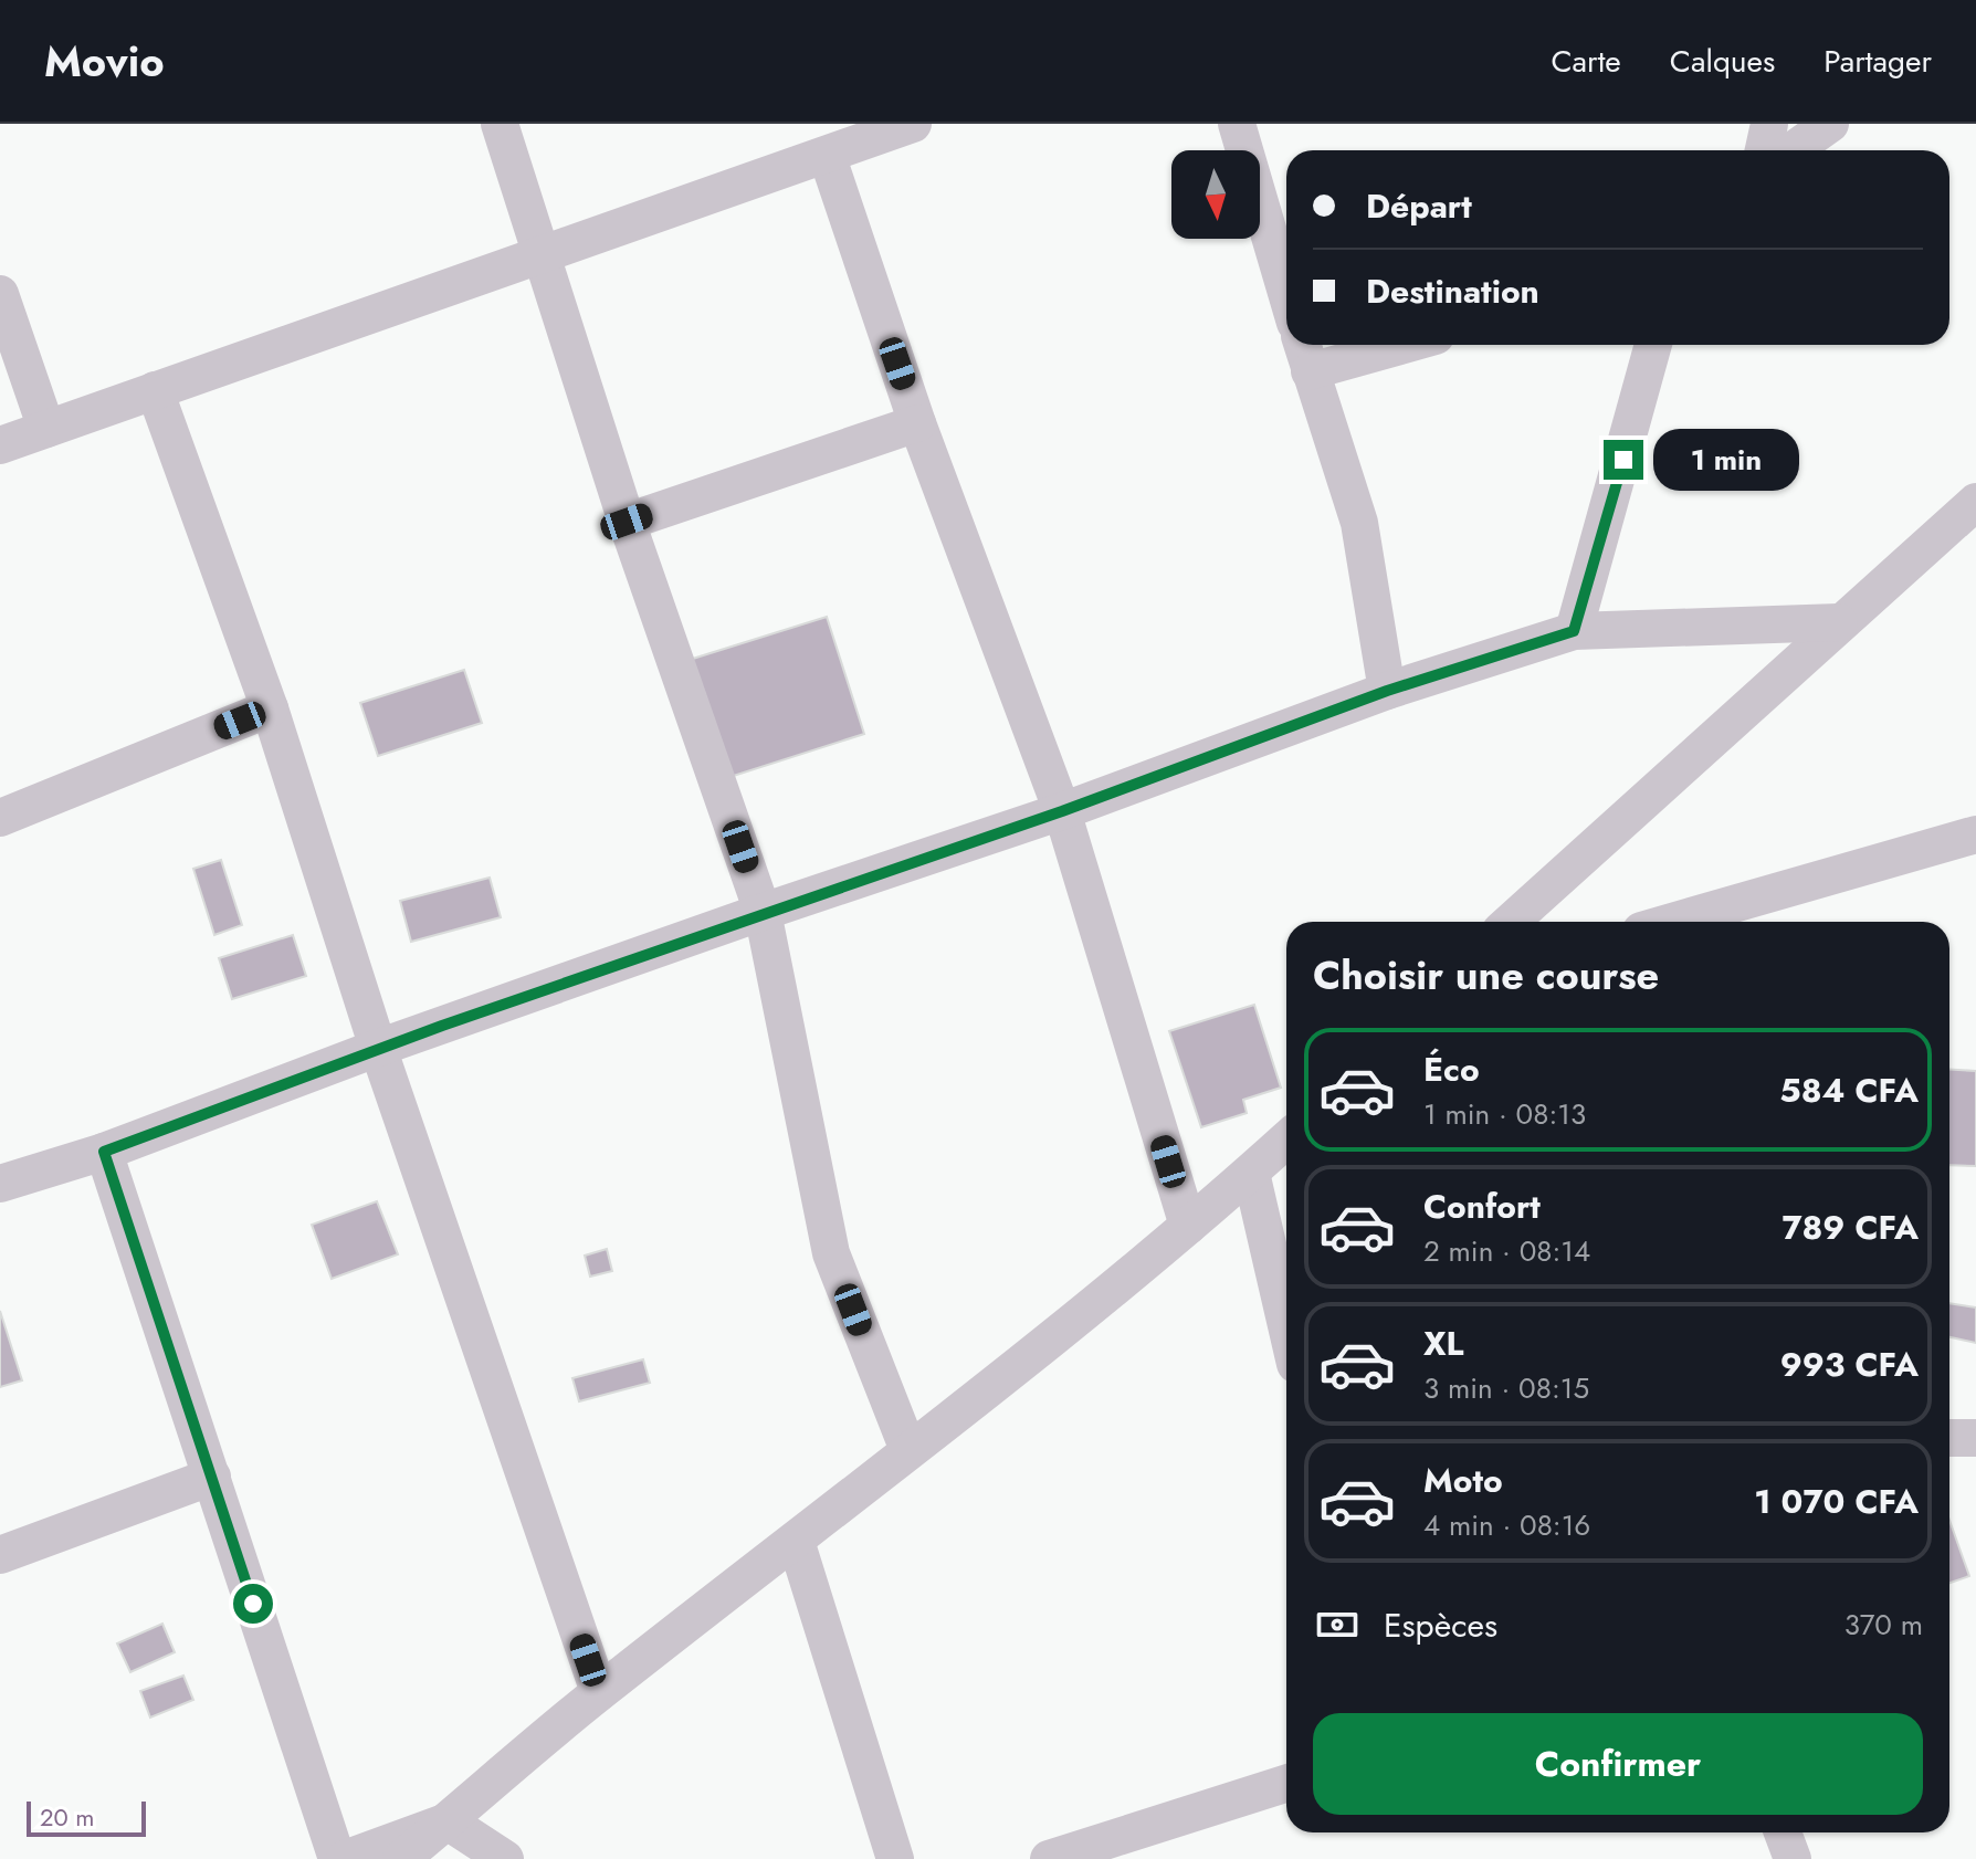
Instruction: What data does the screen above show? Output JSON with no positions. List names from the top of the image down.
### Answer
{
  "scale_bar": "20 m",
  "north": "bottom",
  "page": {
    "header": "Movio",
    "nav": ["Carte", "Calques", "Partager"],
    "banner": ["Départ", "Destination"],
    "bubble": "1 min",
    "heading": "Choisir une course",
    "list": [
      {
        "name": "Éco",
        "note": "1 min · 08:13",
        "value": "584 CFA"
      },
      {
        "name": "Confort",
        "note": "2 min · 08:14",
        "value": "789 CFA"
      },
      {
        "name": "XL",
        "note": "3 min · 08:15",
        "value": "993 CFA"
      },
      {
        "name": "Moto",
        "note": "4 min · 08:16",
        "value": "1 070 CFA"
      }
    ],
    "pay": ["Espèces", "370 m"],
    "buttons": "Confirmer",
    "scale": "20 m"
  }
}
